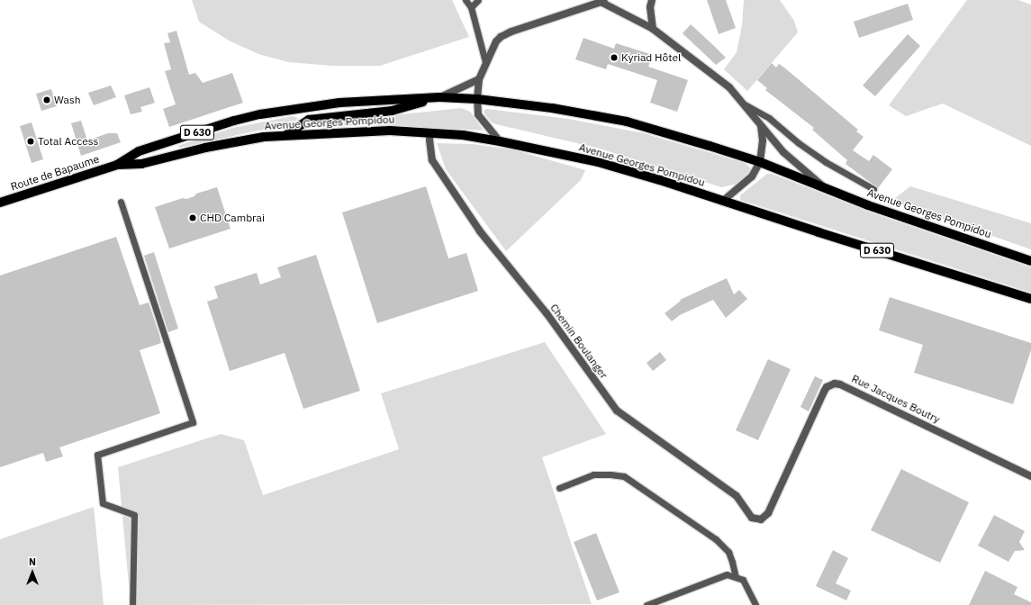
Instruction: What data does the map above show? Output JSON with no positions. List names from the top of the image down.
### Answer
{
  "streets": {
    "main road": ["Avenue Georges Pompidou", "D 630", "Route de Bapaume"],
    "street": ["Chemin Boulanger", "Rue Jacques Boutry"]
  },
  "crossings": [
    ["Avenue Georges Pompidou", "Route de Bapaume"],
    ["Avenue Georges Pompidou", "Chemin Boulanger"],
    ["Chemin Boulanger", "Rue Jacques Boutry"]
  ],
  "places": [
    "Kyriad Hôtel",
    "Wash",
    "Total Access",
    "CHD Cambrai"
  ],
  "north": "top"
}
